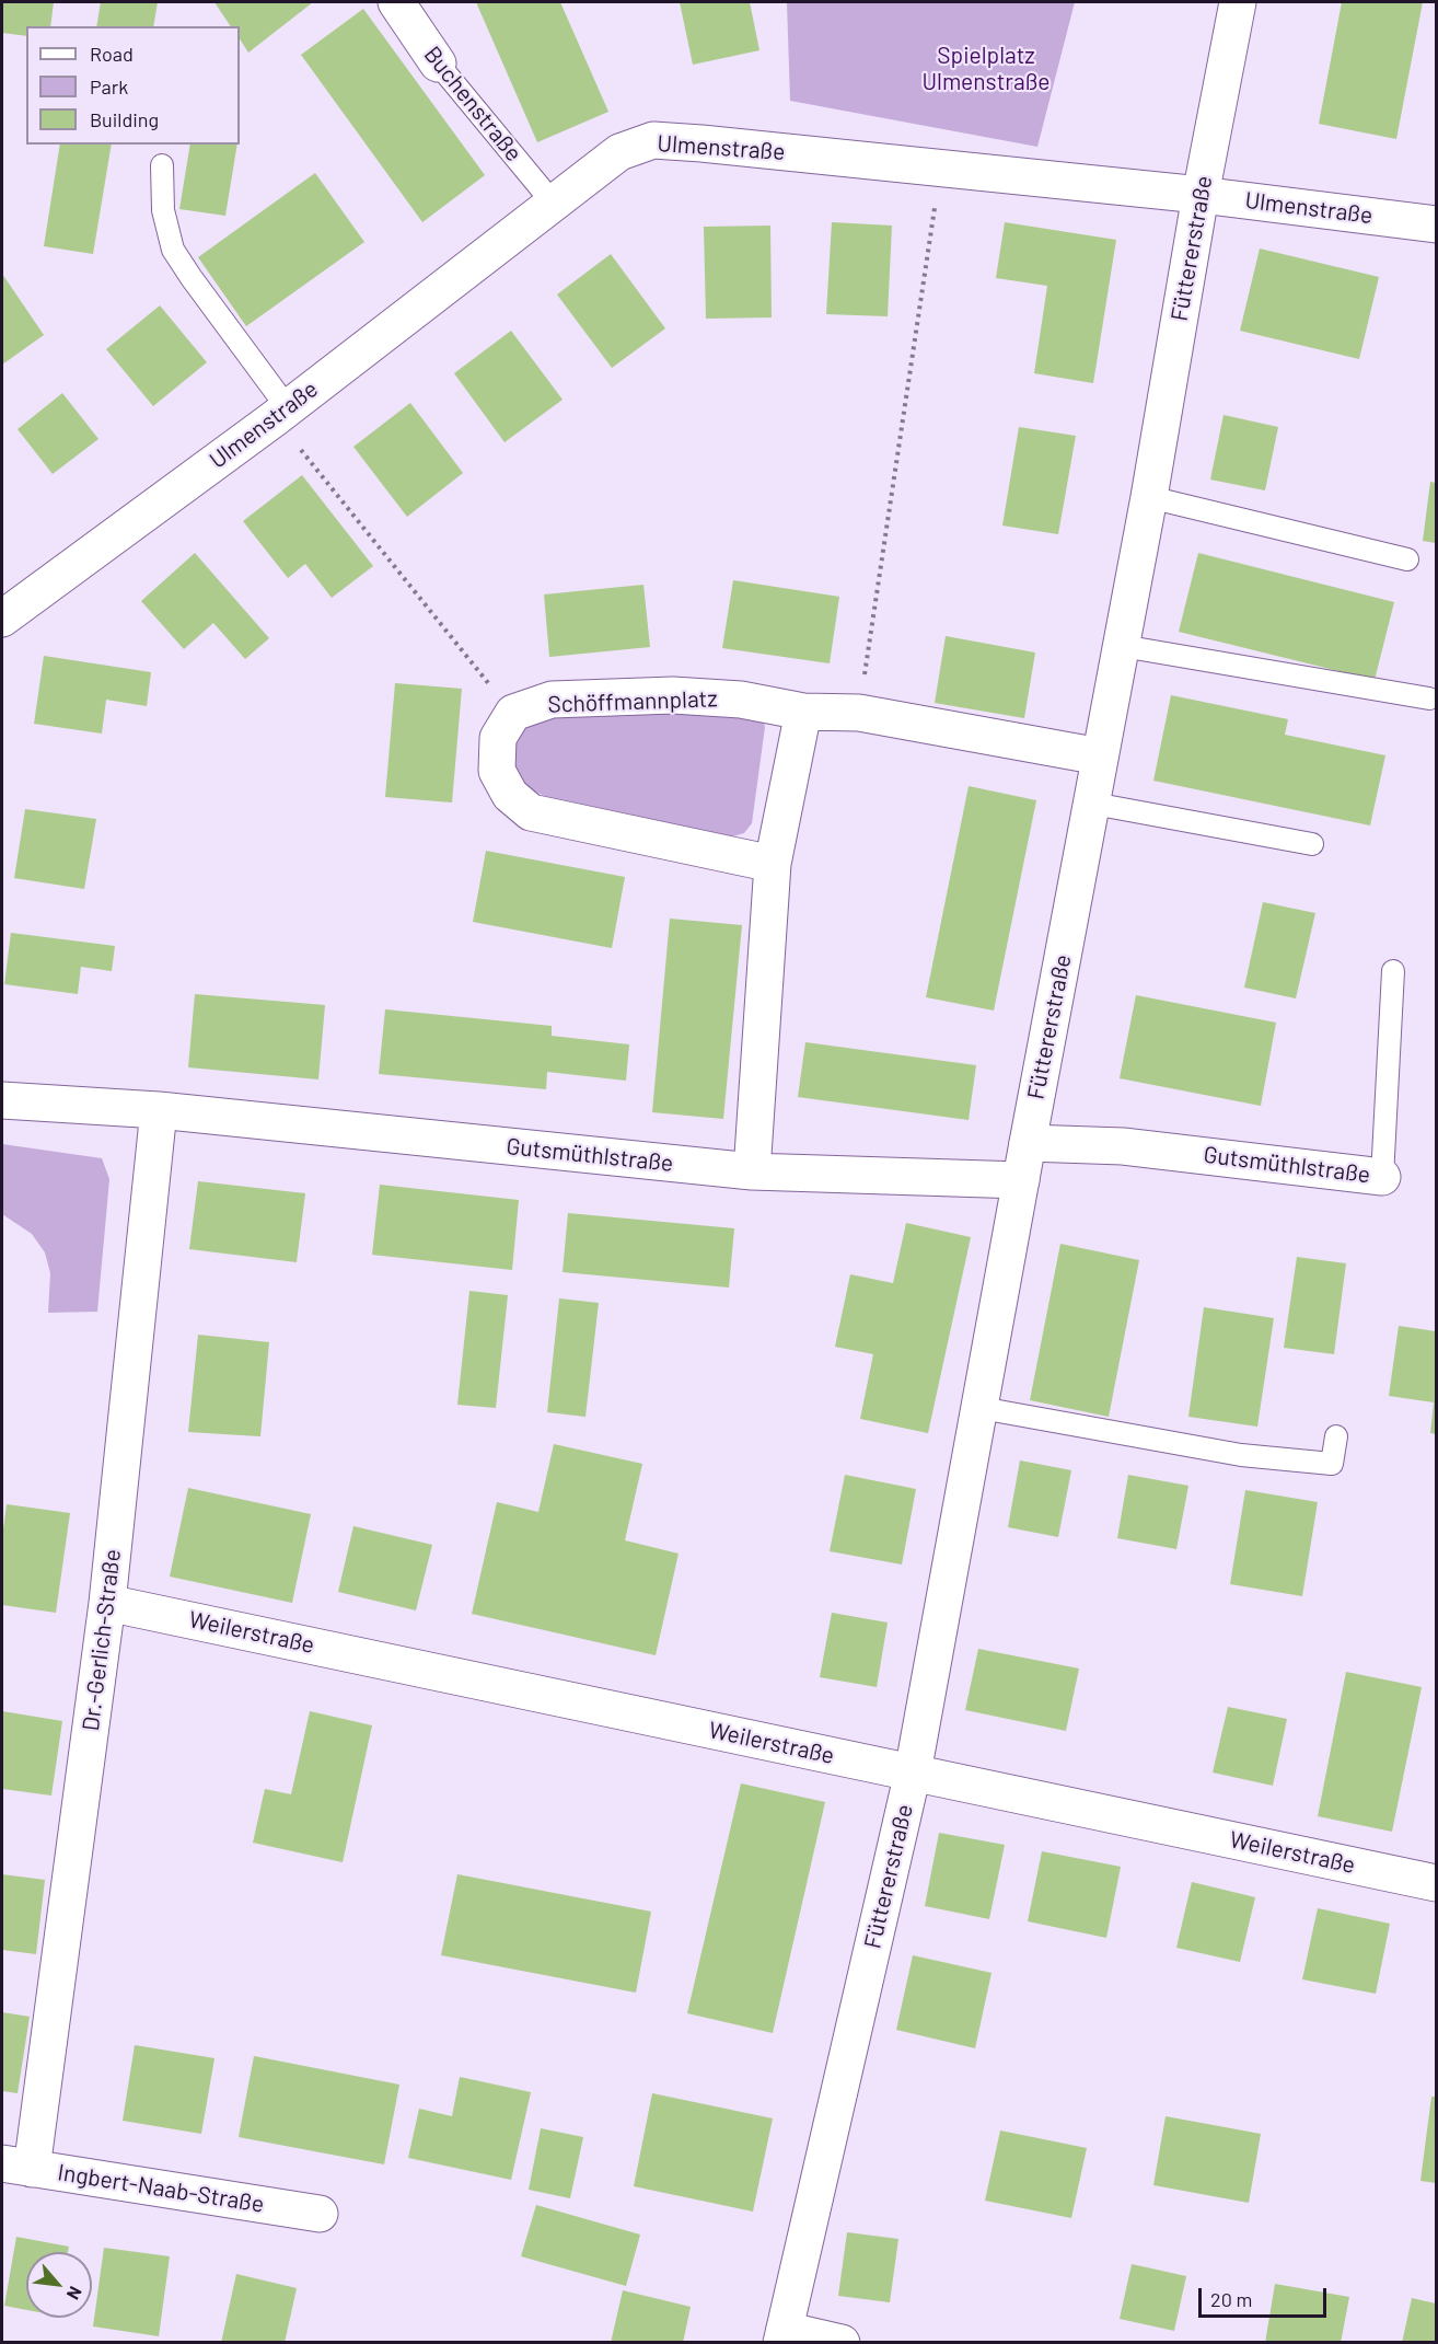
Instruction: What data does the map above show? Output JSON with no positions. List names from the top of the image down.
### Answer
{
  "streets": {
    "street": [
      "Buchenstraße",
      "Ulmenstraße",
      "Füttererstraße",
      "Schöffmannplatz",
      "Gutsmüthlstraße",
      "Weilerstraße",
      "Dr.-Gerlich-Straße",
      "Ingbert-Naab-Straße"
    ]
  },
  "crossings": [
    ["Buchenstraße", "Ulmenstraße"],
    ["Ulmenstraße", "Füttererstraße"],
    ["Füttererstraße", "Schöffmannplatz"],
    ["Füttererstraße", "Gutsmüthlstraße"],
    ["Füttererstraße", "Weilerstraße"],
    ["Gutsmüthlstraße", "Dr.-Gerlich-Straße"],
    ["Weilerstraße", "Dr.-Gerlich-Straße"],
    ["Dr.-Gerlich-Straße", "Ingbert-Naab-Straße"]
  ],
  "parks": ["Spielplatz Ulmenstraße"],
  "legend": ["Road", "Park", "Building"],
  "scale_bar": "20 m",
  "north": "bottom right"
}
